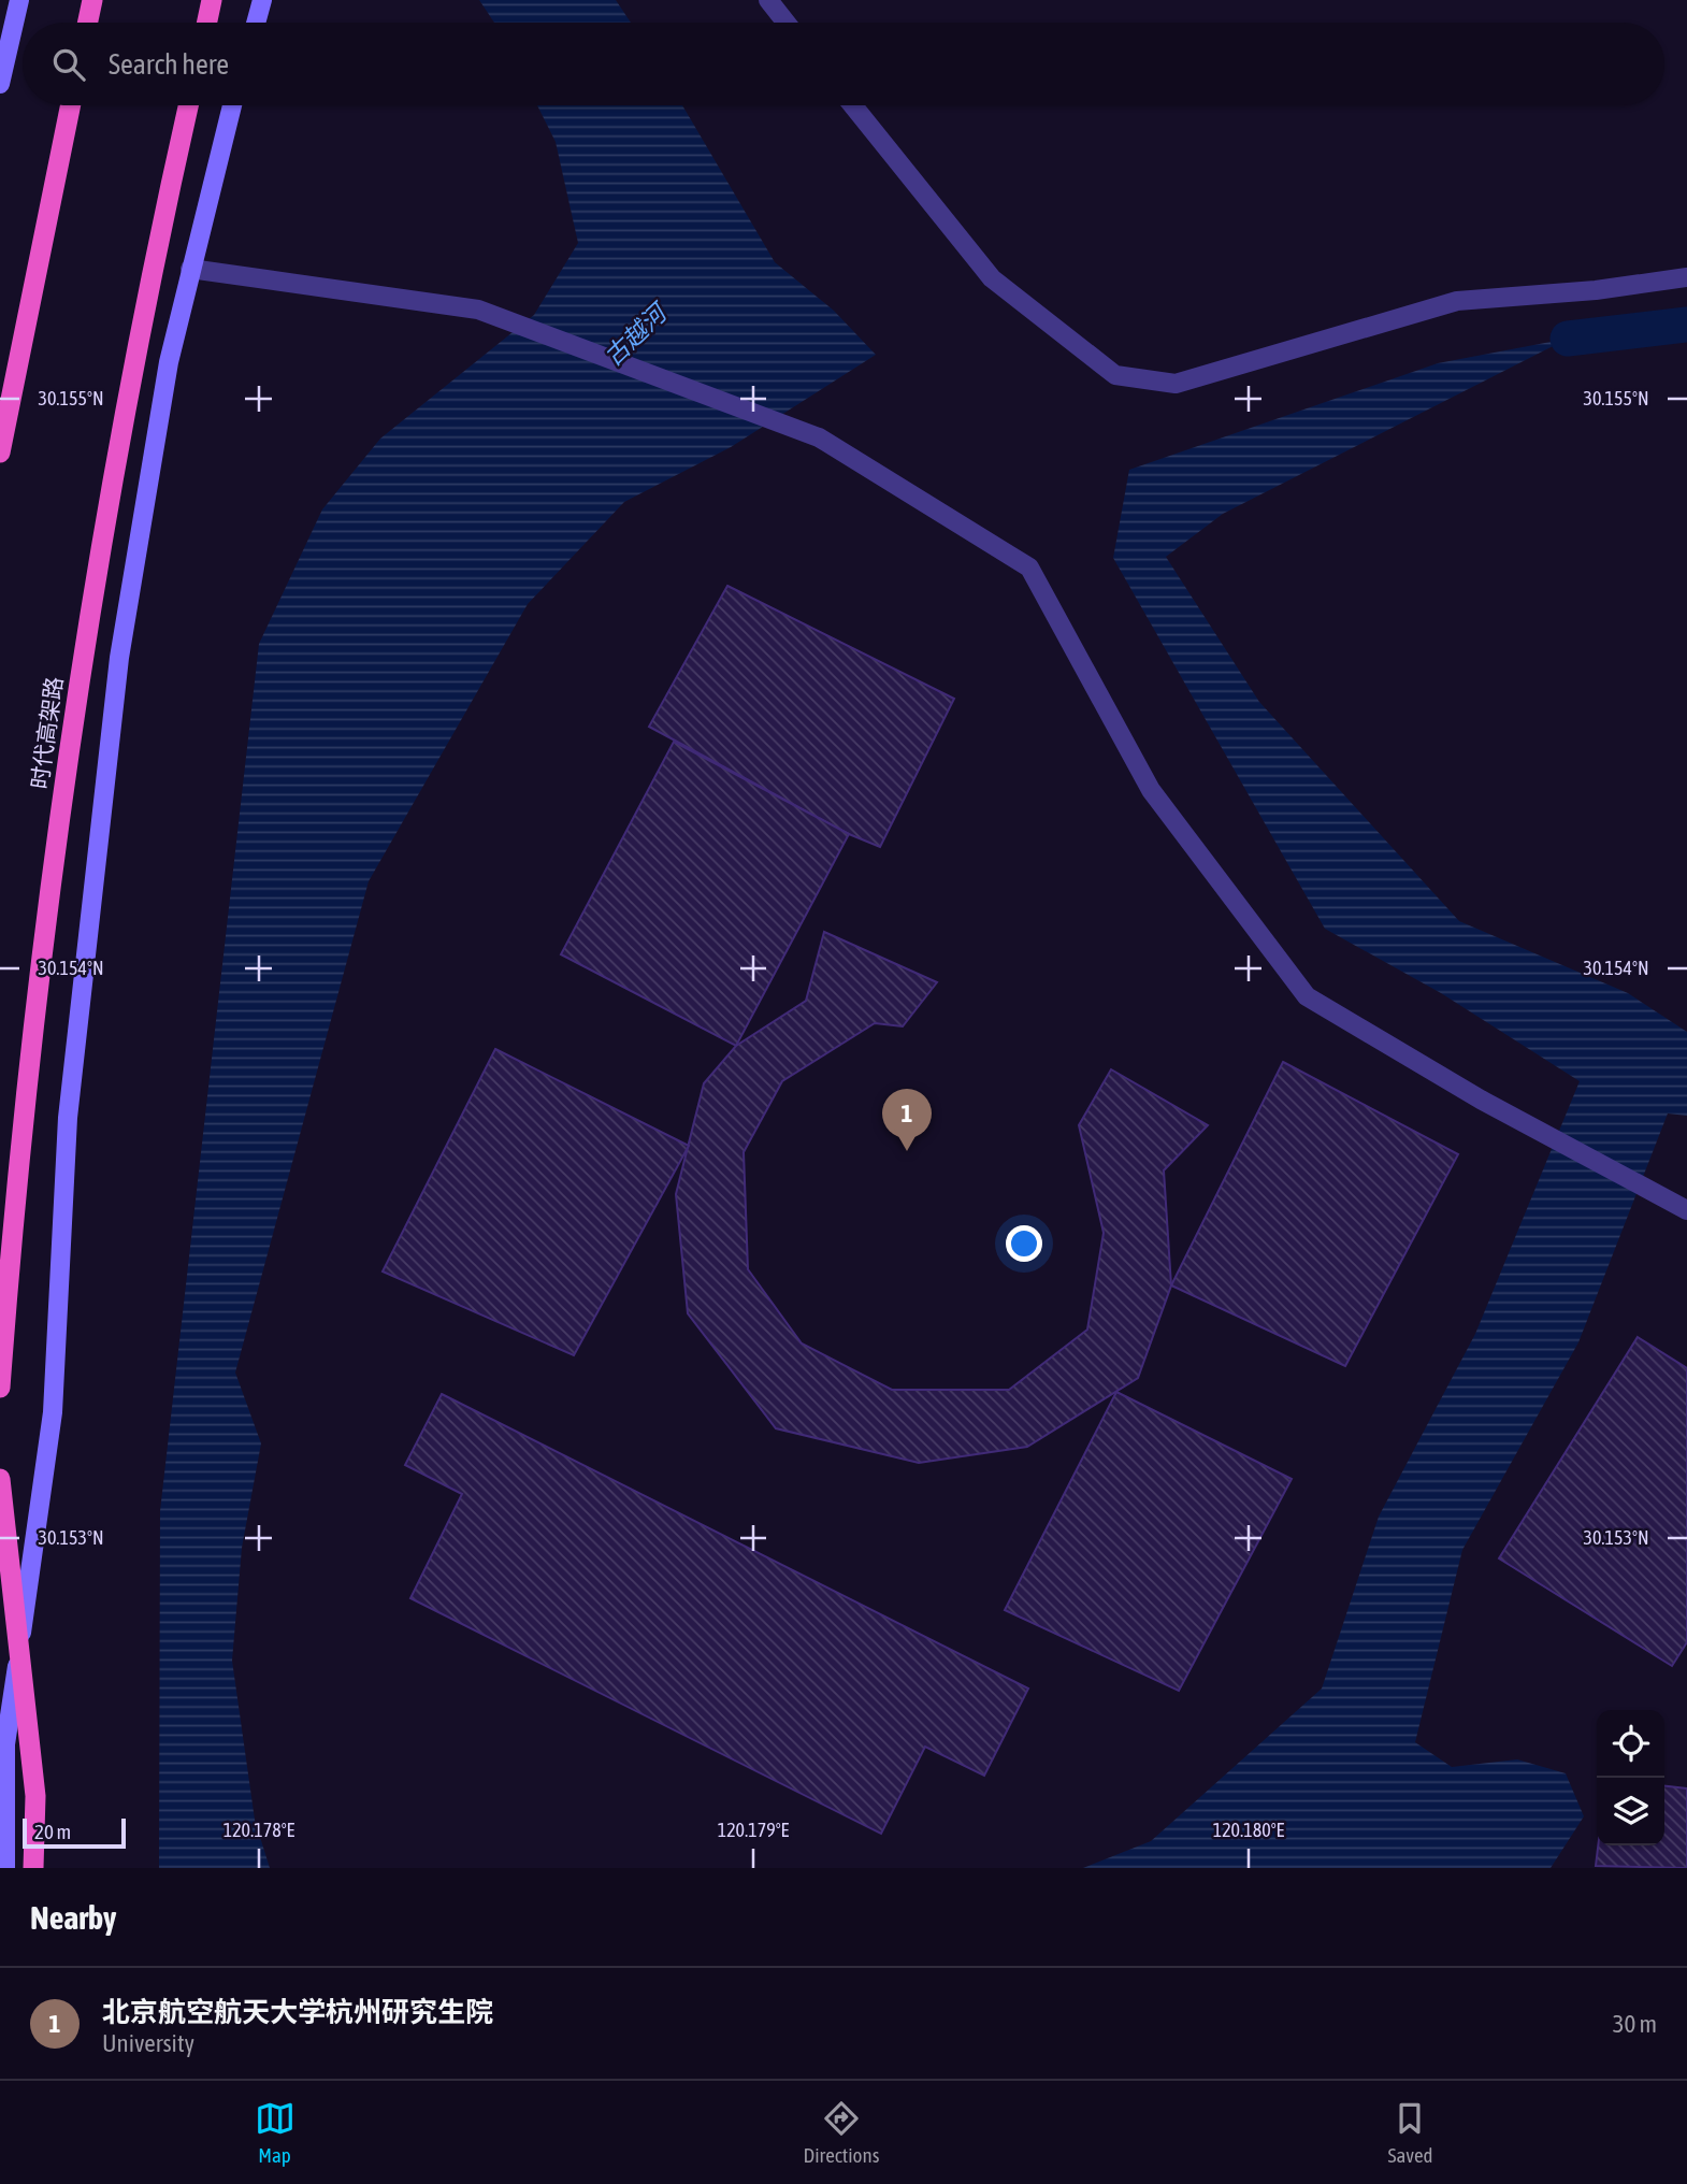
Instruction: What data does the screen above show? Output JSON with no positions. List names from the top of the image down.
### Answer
{
  "streets": {
    "highway": ["时代高架路"]
  },
  "water": ["古越河"],
  "scale_bar": "20 m",
  "page": {
    "search": "Search here",
    "pins": "1",
    "scale": "20 m",
    "heading": "Nearby",
    "list": [
      {
        "mark": "1",
        "name": "北京航空航天大学杭州研究生院",
        "note": "University",
        "value": "30 m"
      }
    ],
    "nav": ["Map", "Directions", "Saved"]
  },
  "coordinates": [
    "30.155°N",
    "30.154°N",
    "30.153°N",
    "120.178°E",
    "120.179°E",
    "120.180°E"
  ]
}
